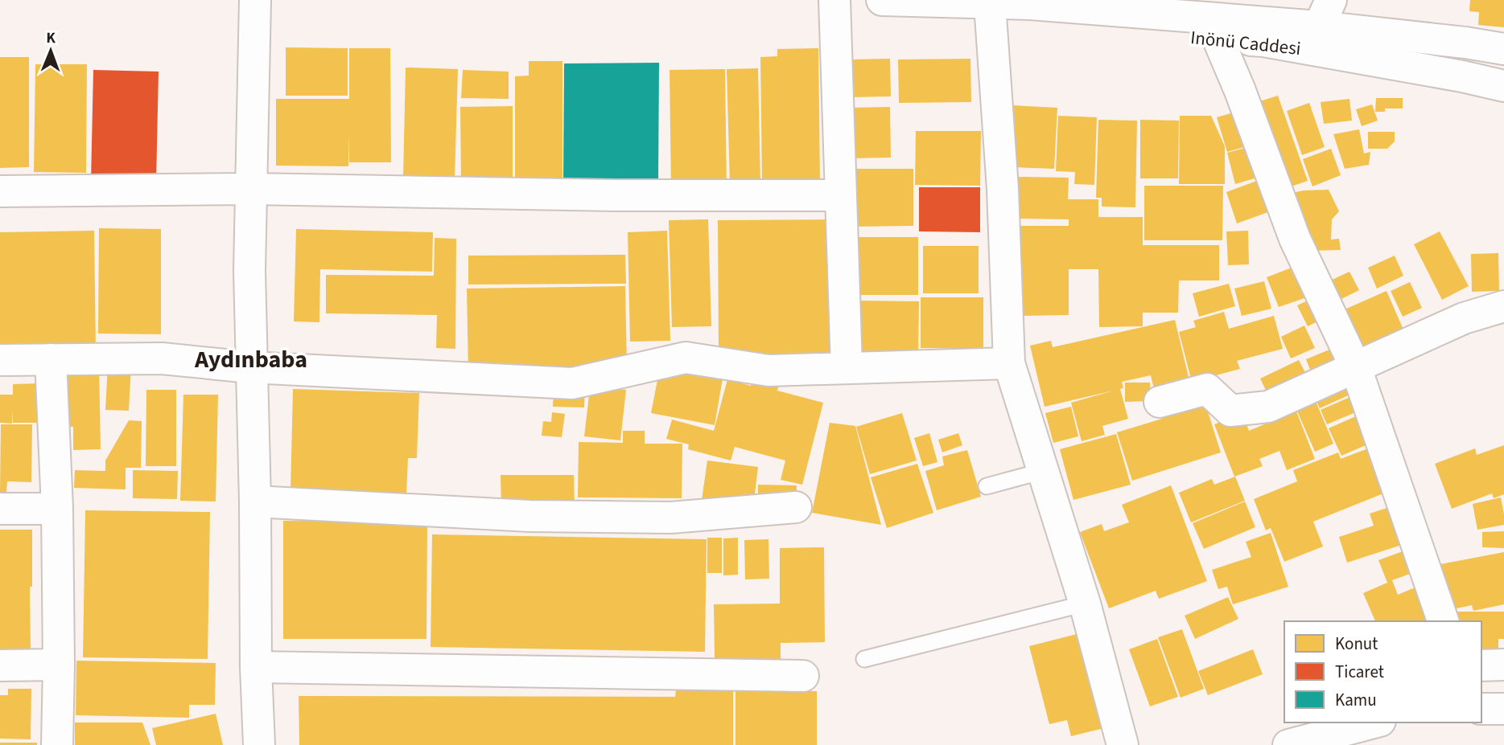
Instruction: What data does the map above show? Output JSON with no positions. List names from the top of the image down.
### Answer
{
  "streets": {
    "street": ["Inönü Caddesi"]
  },
  "districts": ["Aydınbaba"],
  "legend": ["Konut", "Ticaret", "Kamu"],
  "north": "top"
}
